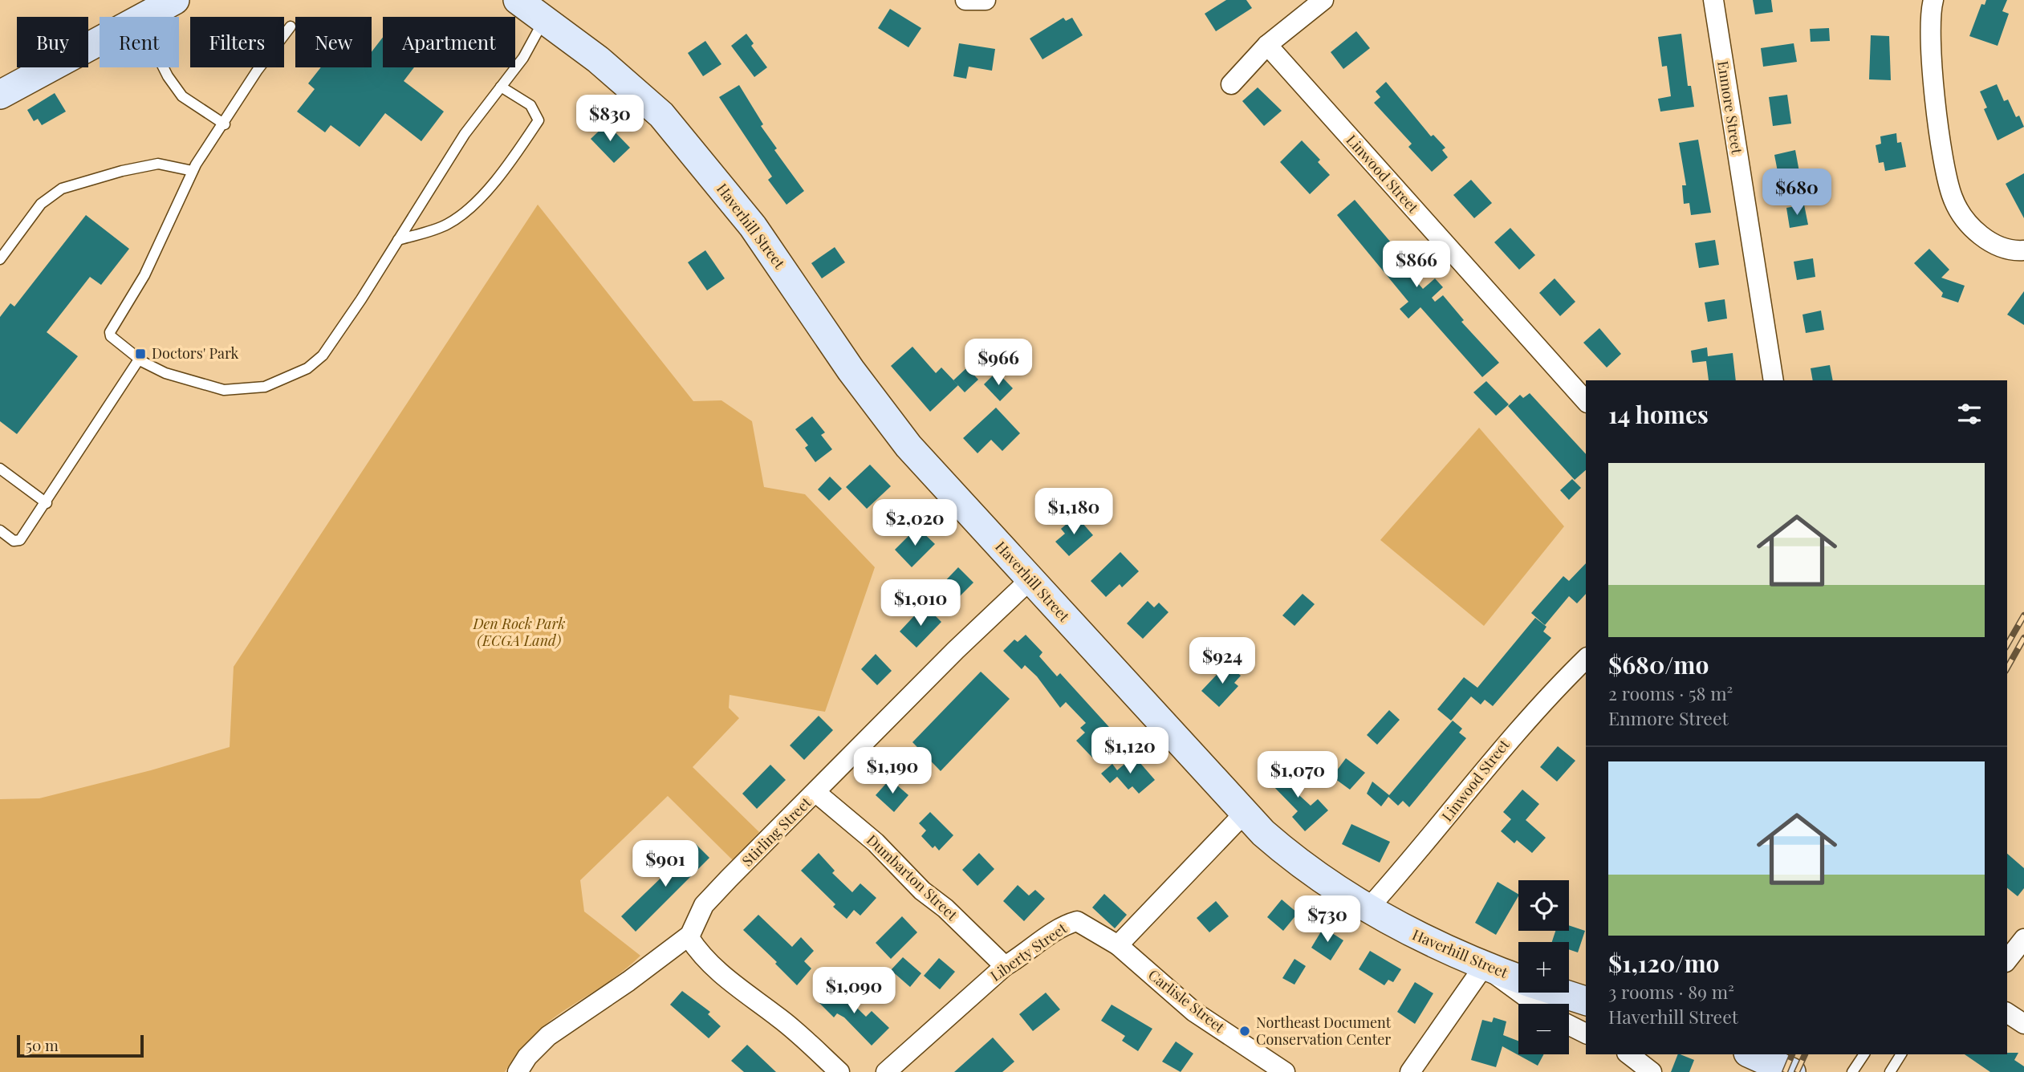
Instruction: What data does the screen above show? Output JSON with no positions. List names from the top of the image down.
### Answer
{
  "streets": {
    "main road": ["Haverhill Street"],
    "street": [
      "Enmore Street",
      "Linwood Street",
      "Stirling Street",
      "Dumbarton Street",
      "Liberty Street",
      "Carlisle Street"
    ]
  },
  "crossings": [
    ["Linwood Street", "Haverhill Street"],
    ["Haverhill Street", "Stirling Street"],
    ["Stirling Street", "Dumbarton Street"],
    ["Dumbarton Street", "Liberty Street"],
    ["Liberty Street", "Carlisle Street"]
  ],
  "parks": ["Den Rock Park (ECGA Land)"],
  "places": {
    "transit": ["Doctors' Park"],
    "other": ["Northeast Document Conservation Center"]
  },
  "scale_bar": "50 m",
  "page": {
    "chip": [
      "Buy",
      "Rent",
      "Filters",
      "New",
      "Apartment"
    ],
    "price": [
      "$830",
      "$680",
      "$866",
      "$966",
      "$1,180",
      "$2,020",
      "$1,010",
      "$924",
      "$1,120",
      "$1,190",
      "$1,070",
      "$901",
      "$730",
      "$1,090"
    ],
    "heading": "14 homes",
    "list": [
      {
        "name": "$680/mo",
        "note": "2 rooms · 58 m² · Enmore Street"
      },
      {
        "name": "$1,120/mo",
        "note": "3 rooms · 89 m² · Haverhill Street"
      }
    ],
    "map_buttons": ["+", "−"],
    "scale": "50 m"
  }
}
